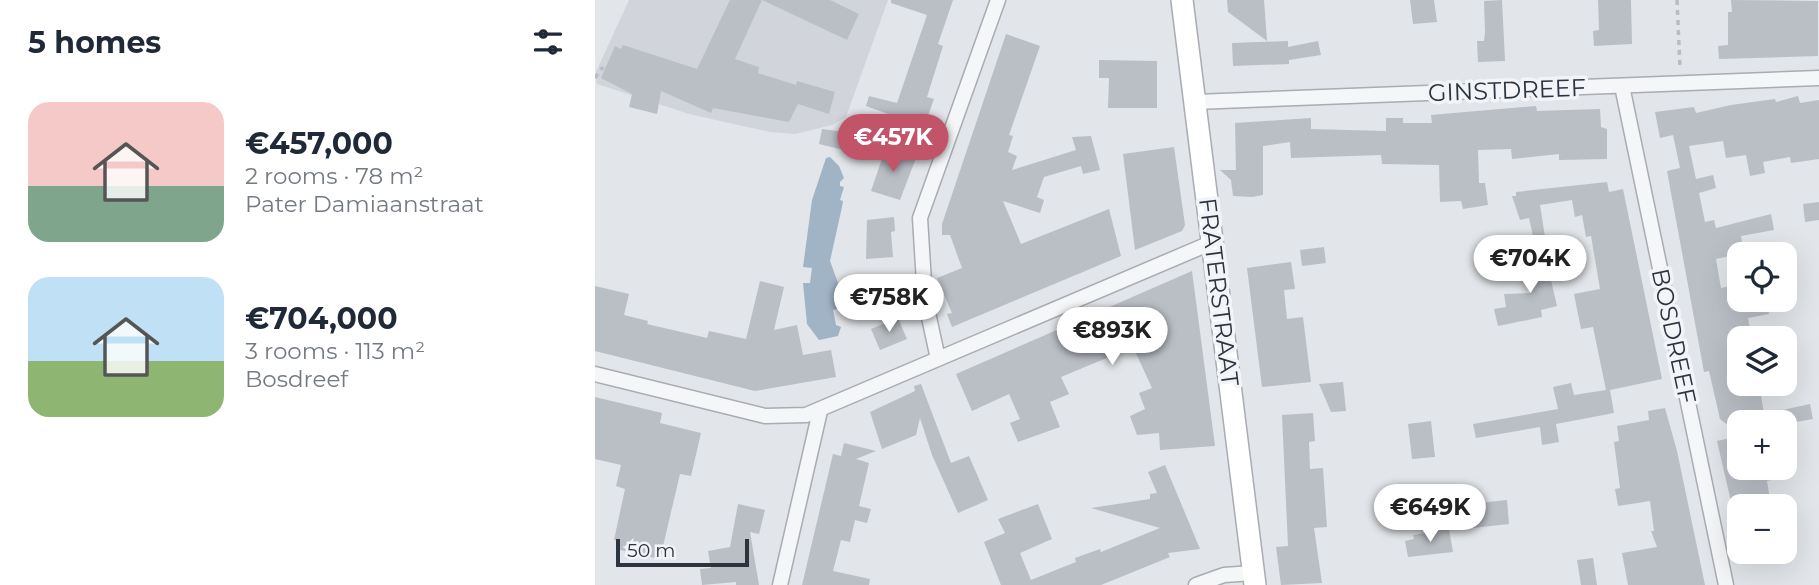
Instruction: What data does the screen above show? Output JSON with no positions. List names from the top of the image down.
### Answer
{
  "streets": {
    "street": ["GINSTDREEF", "FRATERSTRAAT", "BOSDREEF"]
  },
  "crossings": [
    ["GINSTDREEF", "FRATERSTRAAT"],
    ["GINSTDREEF", "BOSDREEF"]
  ],
  "scale_bar": "50 m",
  "page": {
    "heading": "5 homes",
    "list": [
      {
        "name": "€457,000",
        "note": "2 rooms · 78 m² · Pater Damiaanstraat"
      },
      {
        "name": "€704,000",
        "note": "3 rooms · 113 m² · Bosdreef"
      }
    ],
    "price": [
      "€457K",
      "€704K",
      "€758K",
      "€893K",
      "€649K"
    ],
    "map_buttons": ["+", "−"],
    "scale": "50 m"
  }
}
